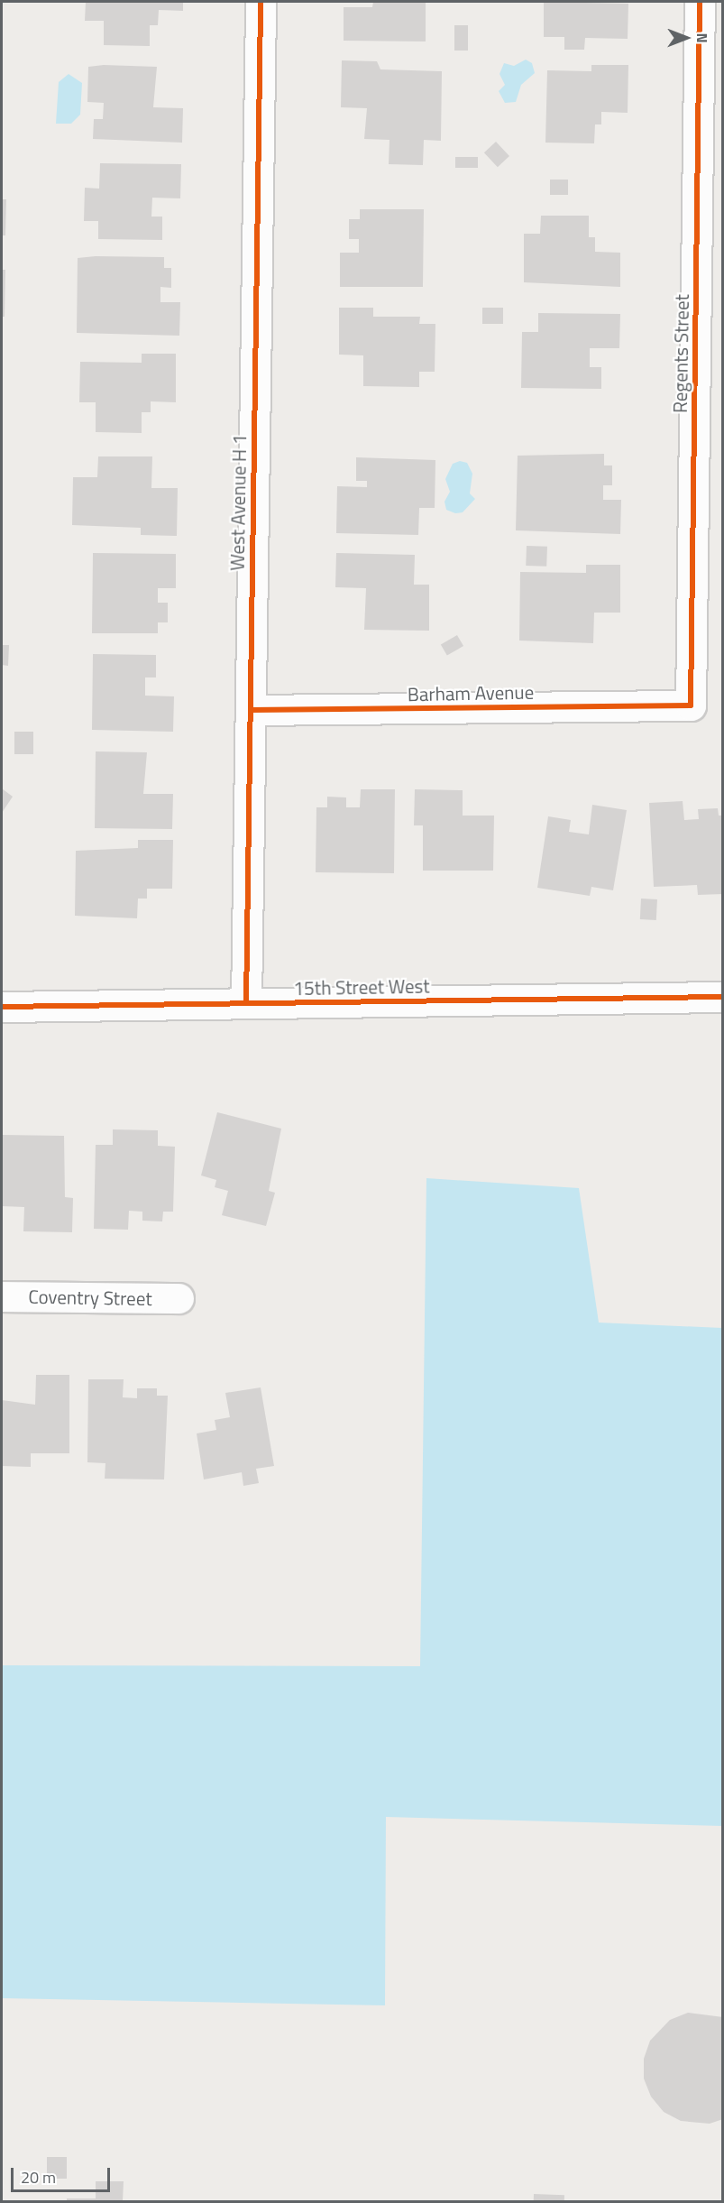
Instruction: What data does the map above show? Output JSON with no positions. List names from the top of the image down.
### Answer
{
  "streets": {
    "street": [
      "Regents Street",
      "West Avenue H 1",
      "Barham Avenue",
      "15th Street West",
      "Coventry Street"
    ]
  },
  "crossings": [
    ["Regents Street", "Barham Avenue"],
    ["West Avenue H 1", "Barham Avenue"],
    ["West Avenue H 1", "15th Street West"]
  ],
  "scale_bar": "20 m",
  "north": "right"
}
